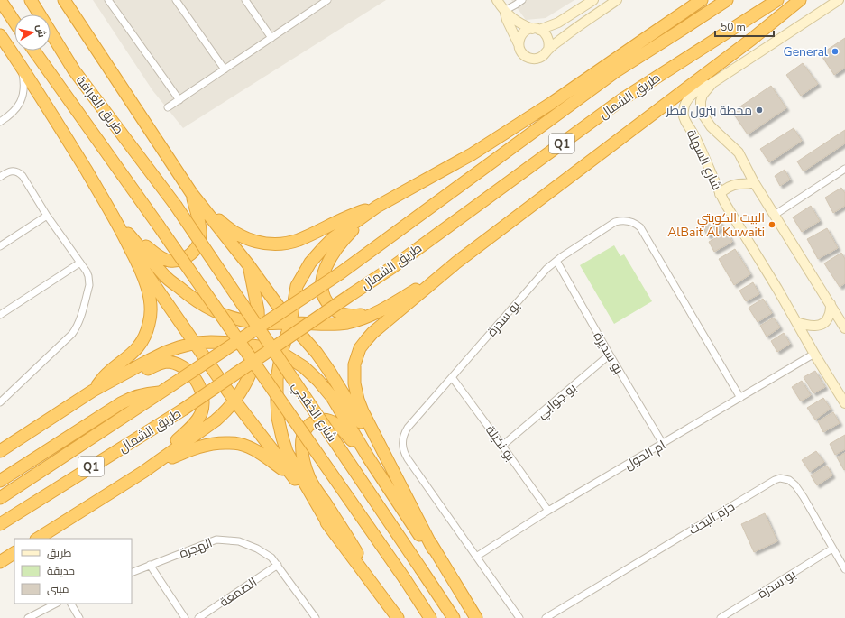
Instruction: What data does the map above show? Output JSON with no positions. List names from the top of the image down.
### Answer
{
  "streets": {
    "highway": [
      "طريق الشمال",
      "طريق الغرافة",
      "Q1",
      "شارع الخفجي"
    ],
    "street": [
      "شارع السهلة",
      "بو سدرة",
      "بو سديرة",
      "بو جوابي",
      "بو نخيلة",
      "ام الحول",
      "حزم البحث",
      "الهجرة",
      "الصمعة"
    ]
  },
  "crossings": [
    ["طريق الغرافة", "شارع الخفجي"],
    ["شارع السهلة", "ام الحول"],
    ["بو سدرة", "بو سديرة"],
    ["بو سدرة", "بو نخيلة"],
    ["بو سدرة", "ام الحول"],
    ["بو سدرة", "حزم البحث"],
    ["بو سديرة", "بو جوابي"],
    ["بو سديرة", "ام الحول"],
    ["بو جوابي", "بو نخيلة"],
    ["بو نخيلة", "ام الحول"],
    ["الهجرة", "الصمعة"]
  ],
  "places": ["General", "محطة بترول قطر", "البيت الكويتي AlBait Al Kuwaiti"],
  "legend": ["طريق", "حديقة", "مبنى"],
  "scale_bar": "50 m",
  "north": "right"
}
